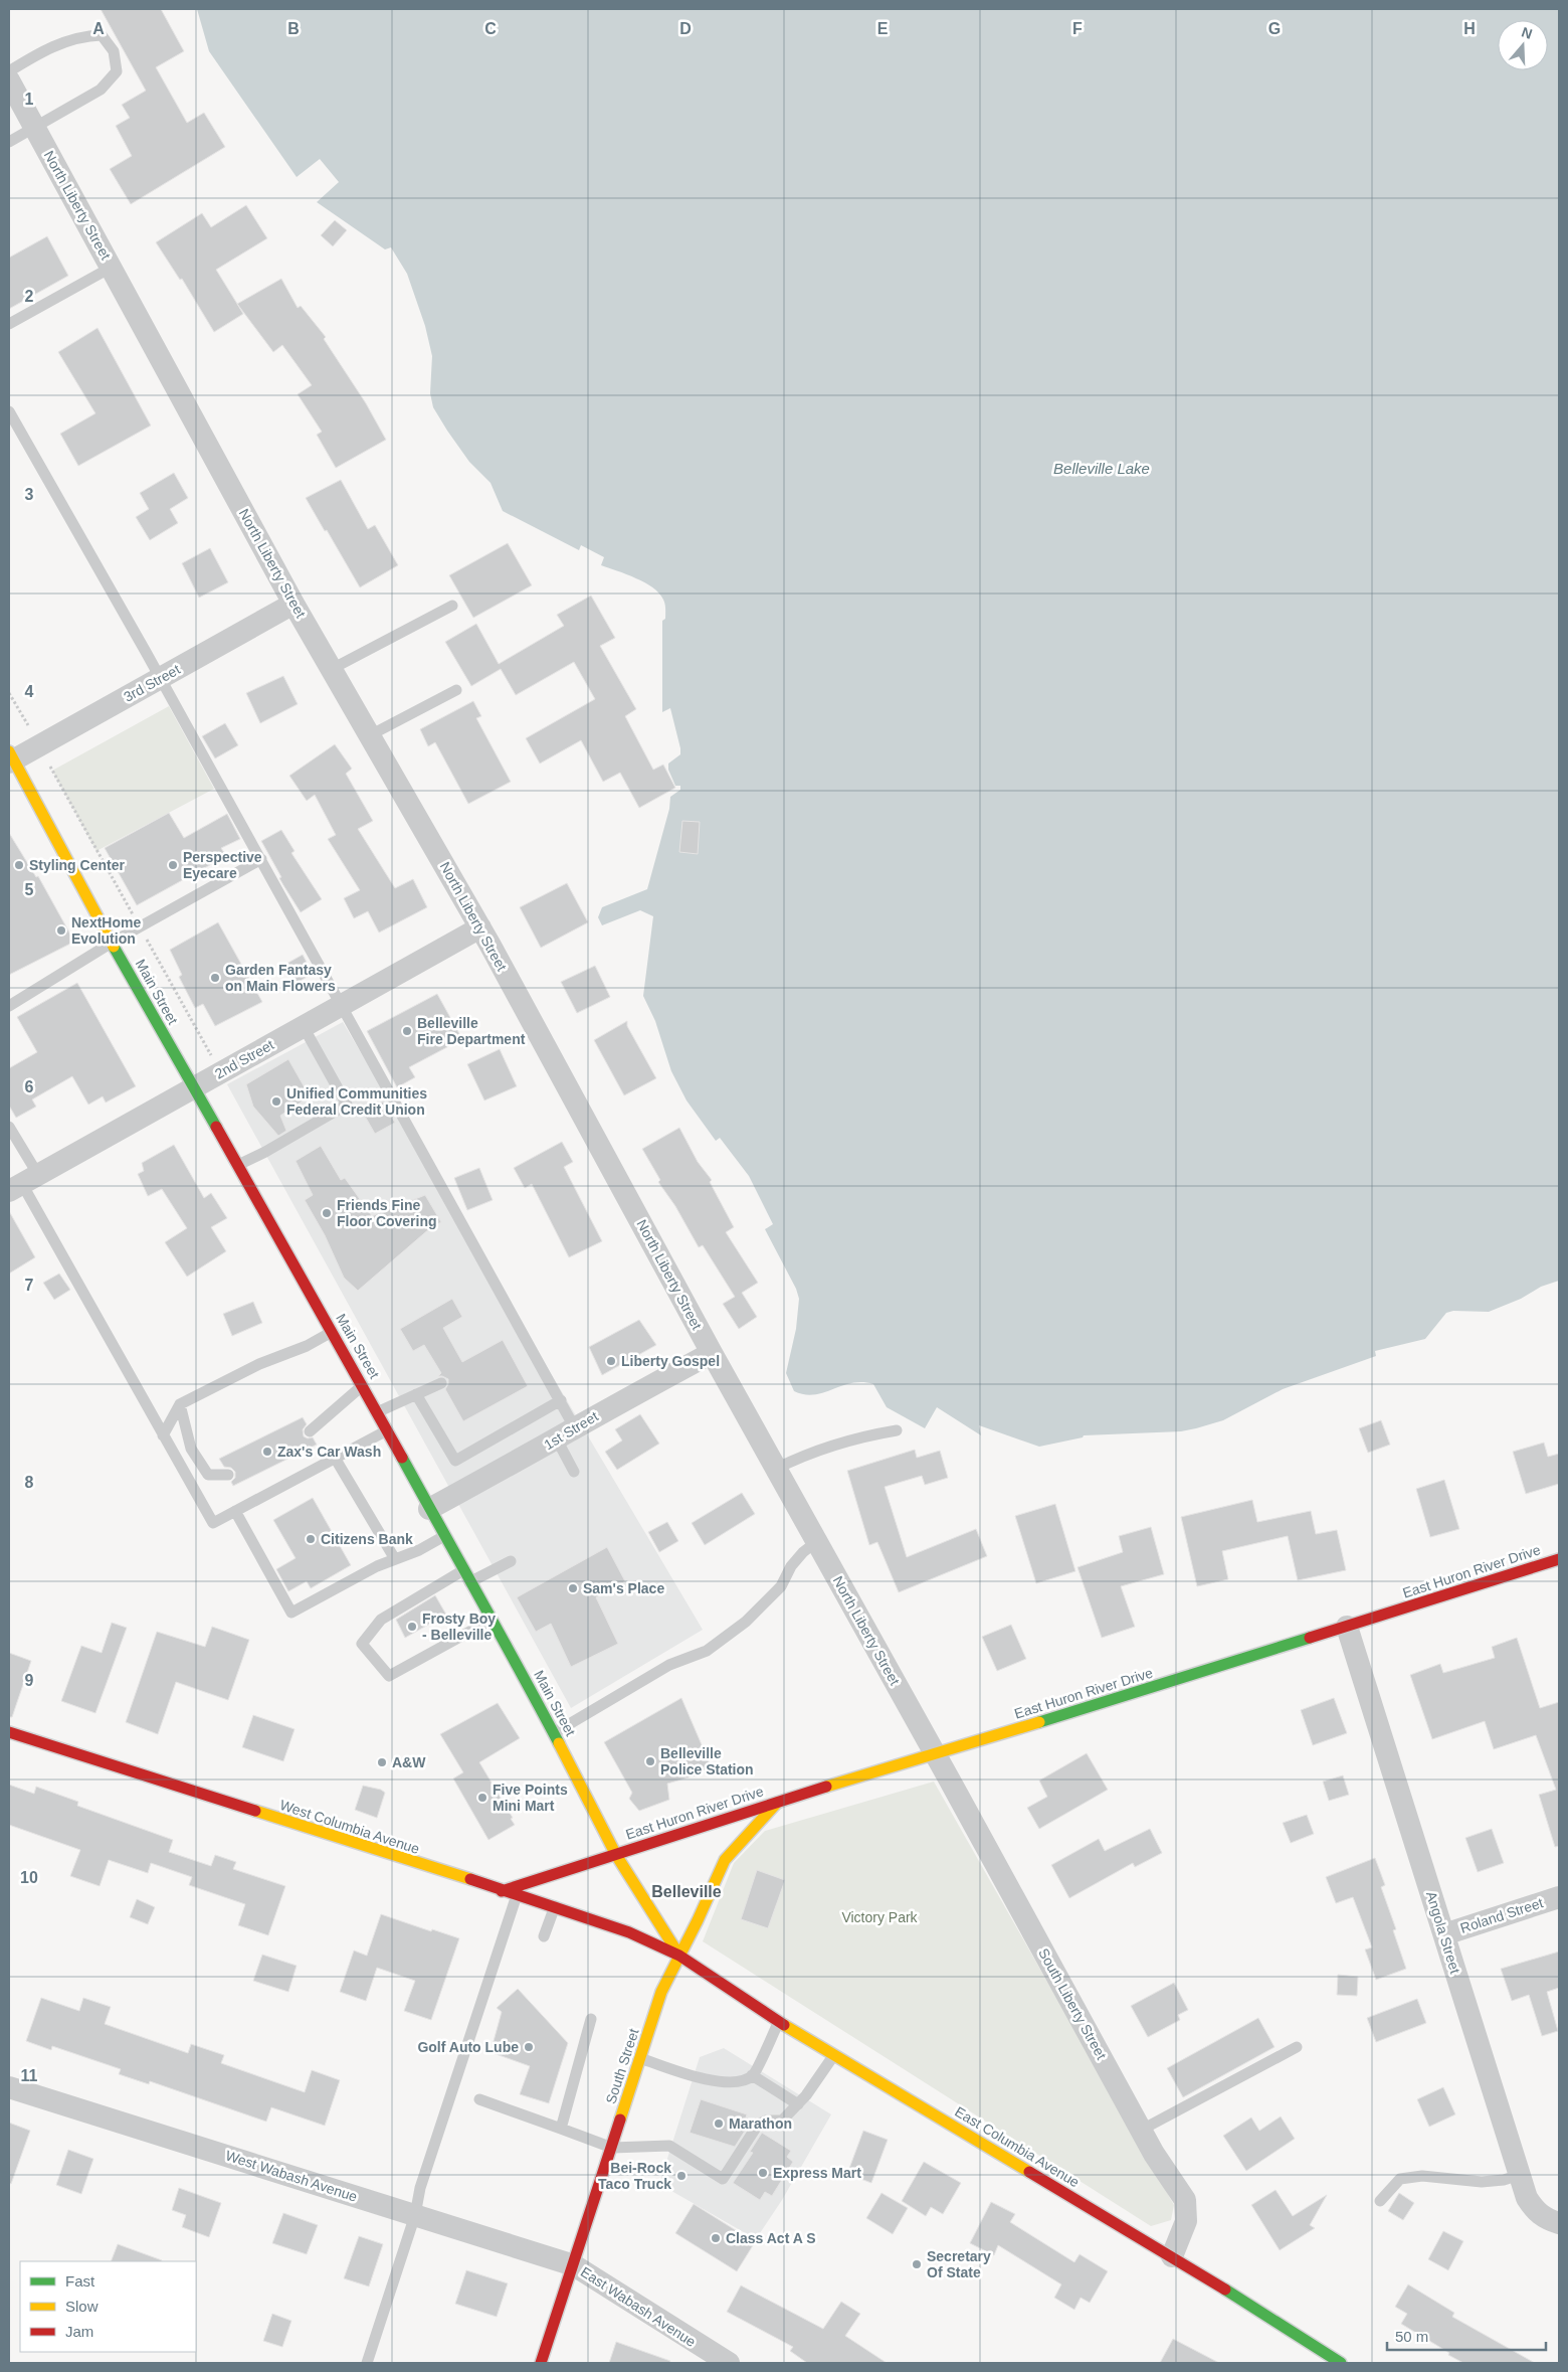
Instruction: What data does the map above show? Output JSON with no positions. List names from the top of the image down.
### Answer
{
  "streets": {
    "main road": [
      "Main Street",
      "East Huron River Drive",
      "West Columbia Avenue",
      "South Street",
      "East Columbia Avenue"
    ],
    "street": [
      "North Liberty Street",
      "3rd Street",
      "2nd Street",
      "1st Street",
      "Roland Street",
      "Angola Street",
      "South Liberty Street",
      "West Wabash Avenue",
      "East Wabash Avenue"
    ]
  },
  "crossings": [
    ["North Liberty Street", "3rd Street"],
    ["North Liberty Street", "2nd Street"],
    ["North Liberty Street", "1st Street"],
    ["North Liberty Street", "East Huron River Drive"],
    ["North Liberty Street", "South Liberty Street"],
    ["3rd Street", "Main Street"],
    ["Main Street", "2nd Street"],
    ["Main Street", "1st Street"],
    ["Main Street", "East Huron River Drive"],
    ["Main Street", "West Columbia Avenue"],
    ["Main Street", "South Street"],
    ["Main Street", "East Columbia Avenue"],
    ["East Huron River Drive", "West Columbia Avenue"],
    ["East Huron River Drive", "Angola Street"],
    ["East Huron River Drive", "South Liberty Street"],
    ["East Huron River Drive", "South Street"],
    ["West Columbia Avenue", "South Street"],
    ["West Columbia Avenue", "East Columbia Avenue"],
    ["Roland Street", "Angola Street"],
    ["South Liberty Street", "East Columbia Avenue"],
    ["South Street", "East Columbia Avenue"],
    ["South Street", "West Wabash Avenue"],
    ["South Street", "East Wabash Avenue"],
    ["West Wabash Avenue", "East Wabash Avenue"]
  ],
  "districts": ["Belleville"],
  "water": ["Belleville Lake"],
  "parks": ["Victory Park"],
  "places": [
    "Styling Center",
    "Perspective Eyecare",
    "NextHome Evolution",
    "Garden Fantasy on Main Flowers",
    "Belleville Fire Department",
    "Unified Communities Federal Credit Union",
    "Friends Fine Floor Covering",
    "Liberty Gospel",
    "Zax's Car Wash",
    "Citizens Bank",
    "Sam's Place",
    "Frosty Boy - Belleville",
    "Belleville Police Station",
    "A&W",
    "Five Points Mini Mart",
    "Golf Auto Lube",
    "Marathon",
    "Express Mart",
    "Bei-Rock Taco Truck",
    "Class Act A S",
    "Secretary Of State"
  ],
  "legend": ["Fast", "Slow", "Jam"],
  "scale_bar": "50 m",
  "north": "top",
  "grid": {
    "columns": [
      "A",
      "B",
      "C",
      "D",
      "E",
      "F",
      "G",
      "H"
    ],
    "rows": [
      "1",
      "2",
      "3",
      "4",
      "5",
      "6",
      "7",
      "8",
      "9",
      "10",
      "11"
    ]
  }
}
